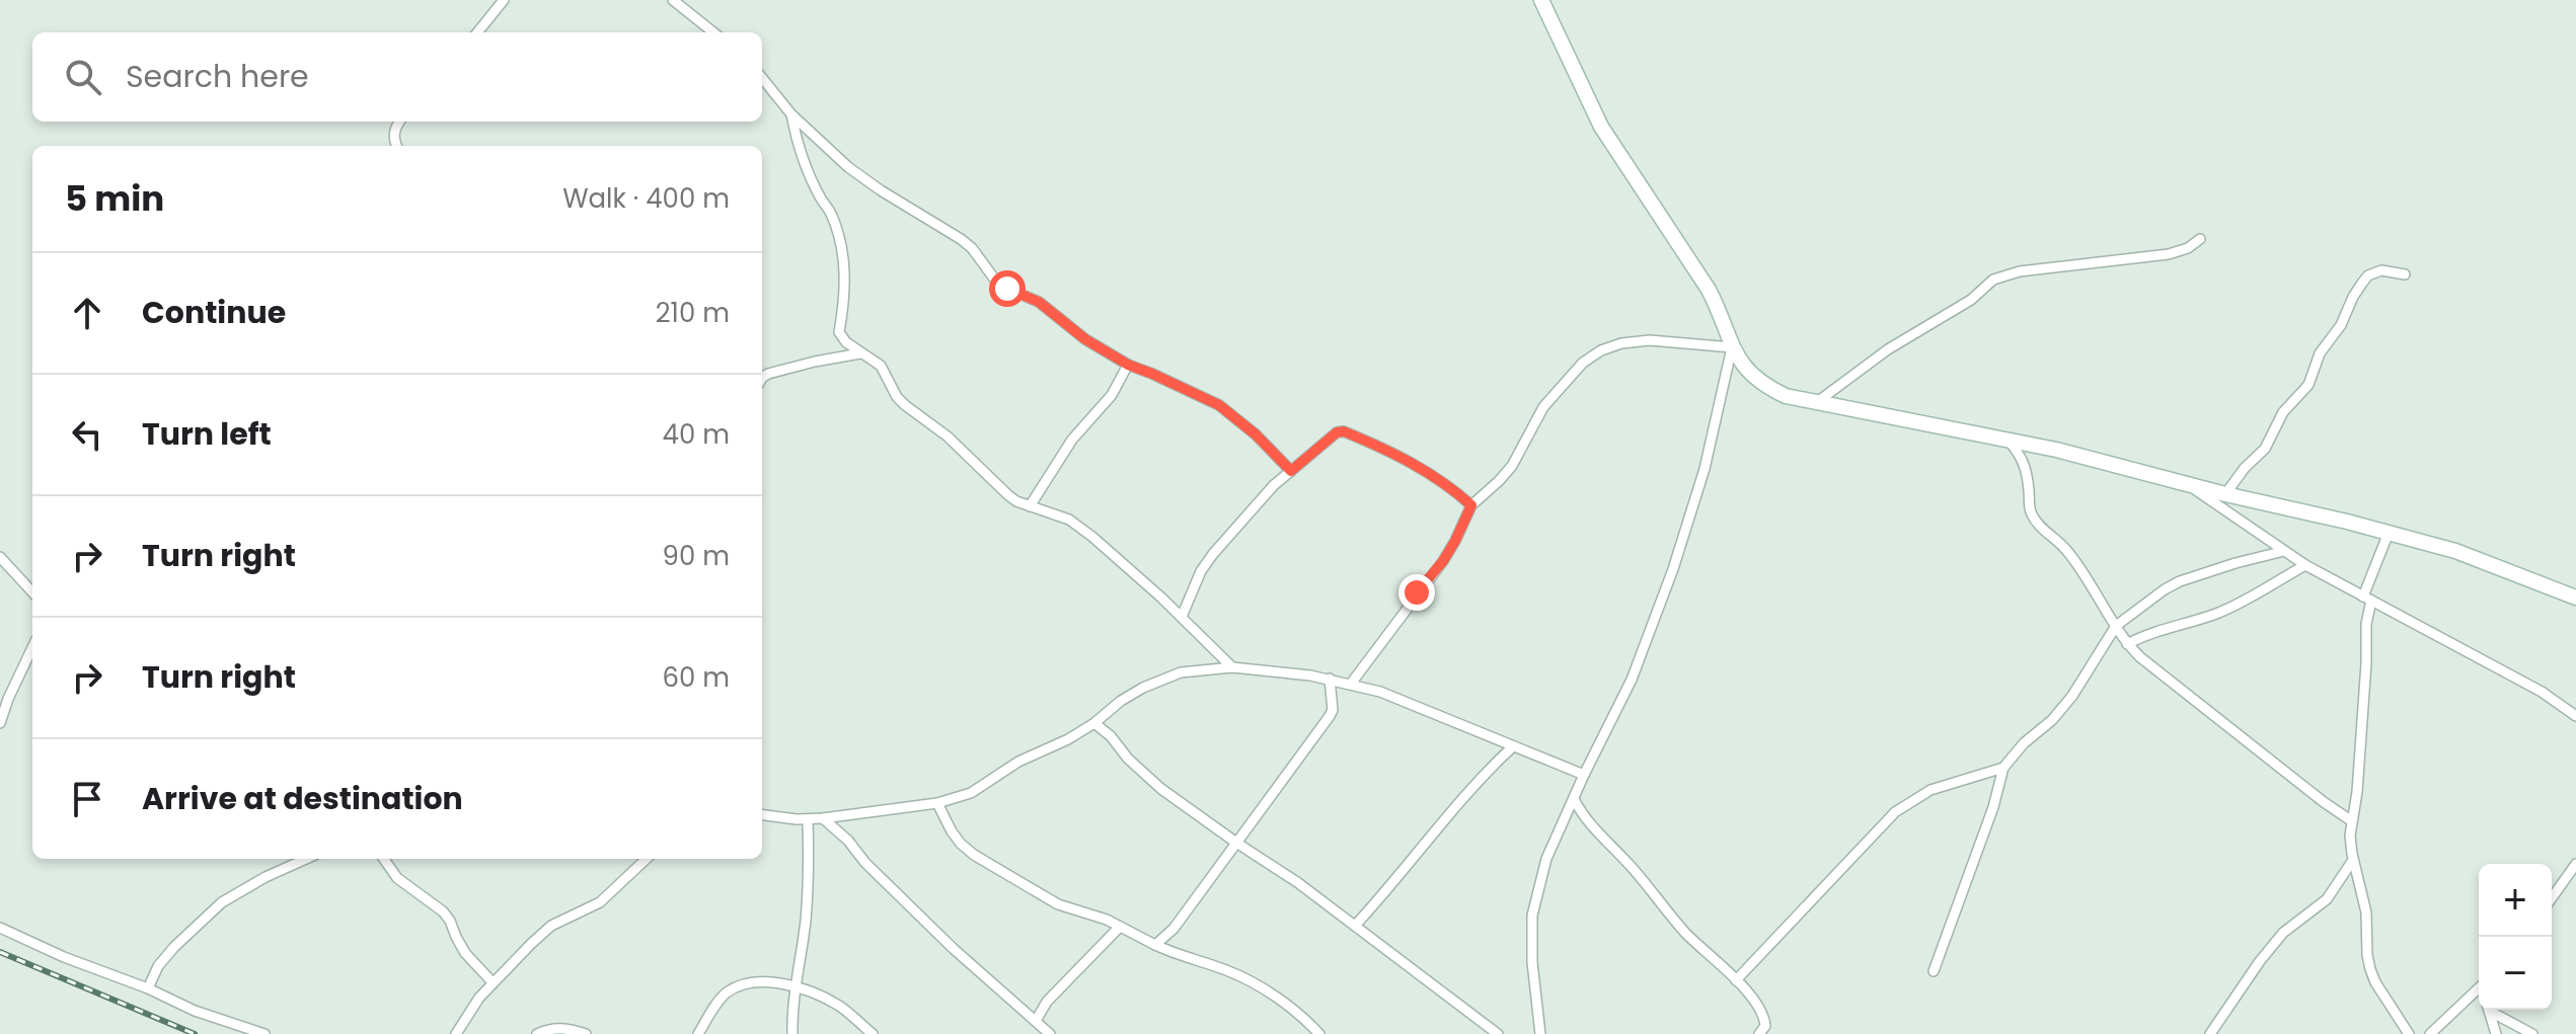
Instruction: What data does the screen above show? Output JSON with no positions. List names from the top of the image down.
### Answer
{
  "page": {
    "search": "Search here",
    "heading": ["5 min", "Walk · 400 m"],
    "list": [
      ["Continue", "210 m"],
      ["Turn left", "40 m"],
      ["Turn right", "90 m"],
      ["Turn right", "60 m"],
      "Arrive at destination"
    ],
    "map_buttons": ["+", "−"]
  }
}
